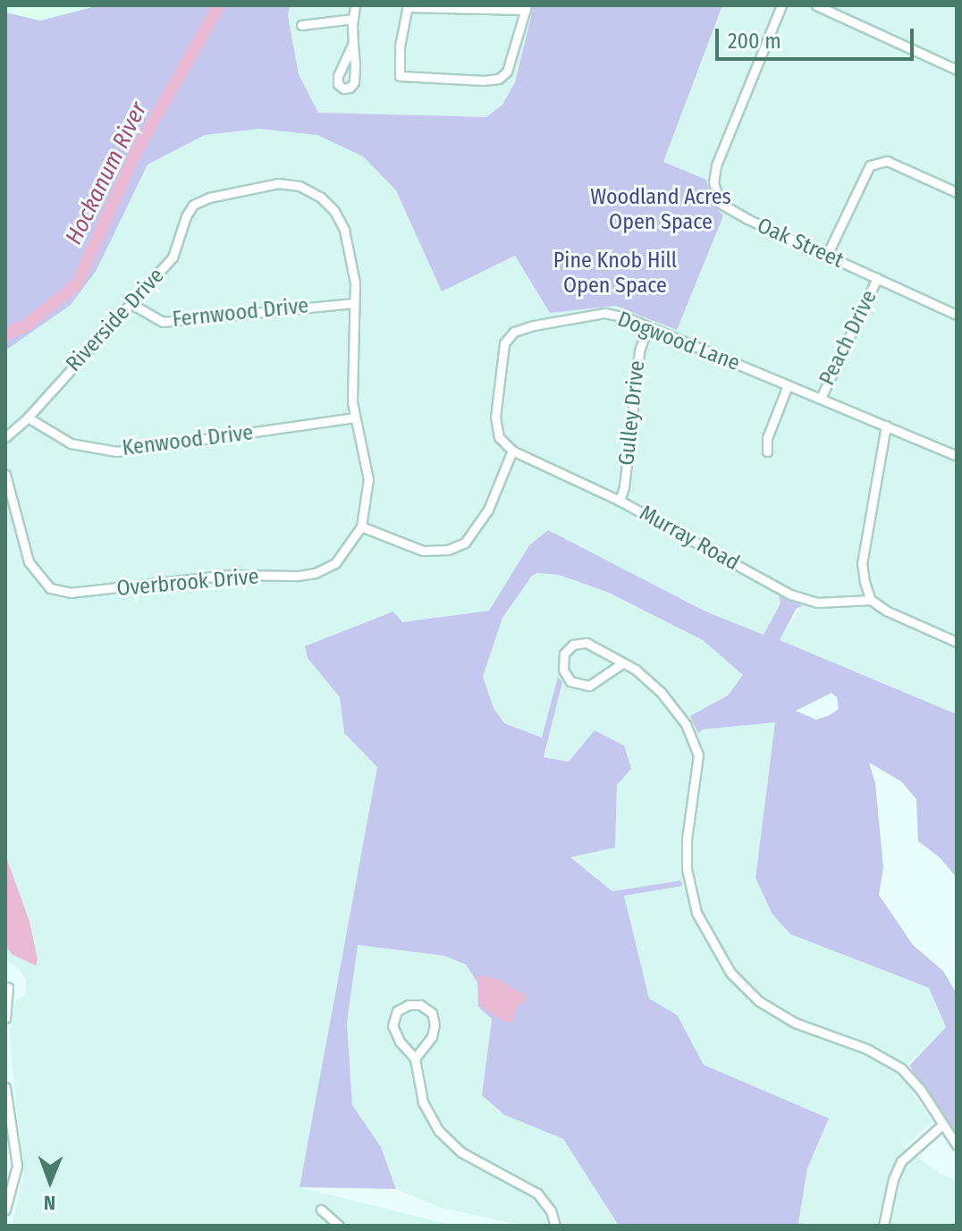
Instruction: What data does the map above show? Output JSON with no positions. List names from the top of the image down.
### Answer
{
  "streets": {
    "street": [
      "Oak Street",
      "Fernwood Drive",
      "Riverside Drive",
      "Peach Drive",
      "Dogwood Lane",
      "Gulley Drive",
      "Kenwood Drive",
      "Murray Road",
      "Overbrook Drive"
    ]
  },
  "crossings": [
    ["Oak Street", "Peach Drive"],
    ["Fernwood Drive", "Riverside Drive"],
    ["Riverside Drive", "Kenwood Drive"],
    ["Riverside Drive", "Overbrook Drive"],
    ["Peach Drive", "Dogwood Lane"],
    ["Dogwood Lane", "Gulley Drive"],
    ["Dogwood Lane", "Murray Road"],
    ["Gulley Drive", "Murray Road"],
    ["Kenwood Drive", "Overbrook Drive"]
  ],
  "water": ["Hockanum River"],
  "parks": ["Woodland Acres Open Space", "Pine Knob Hill Open Space"],
  "scale_bar": "200 m",
  "north": "bottom"
}
